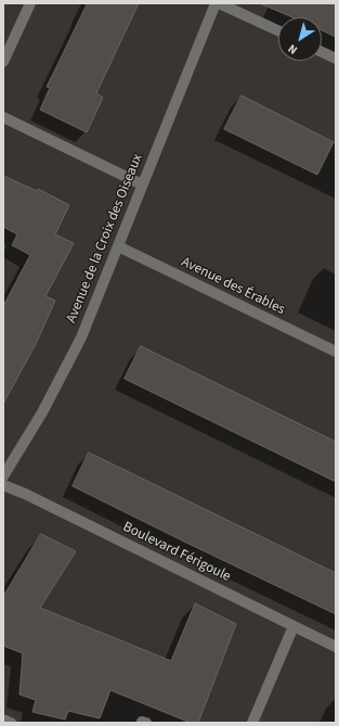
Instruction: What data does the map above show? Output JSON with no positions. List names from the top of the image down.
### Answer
{
  "streets": {
    "street": ["Avenue de la Croix des Oiseaux", "Avenue des Érables", "Boulevard Férigoule"]
  },
  "crossings": [
    ["Avenue de la Croix des Oiseaux", "Avenue des Érables"]
  ],
  "north": "bottom left"
}
